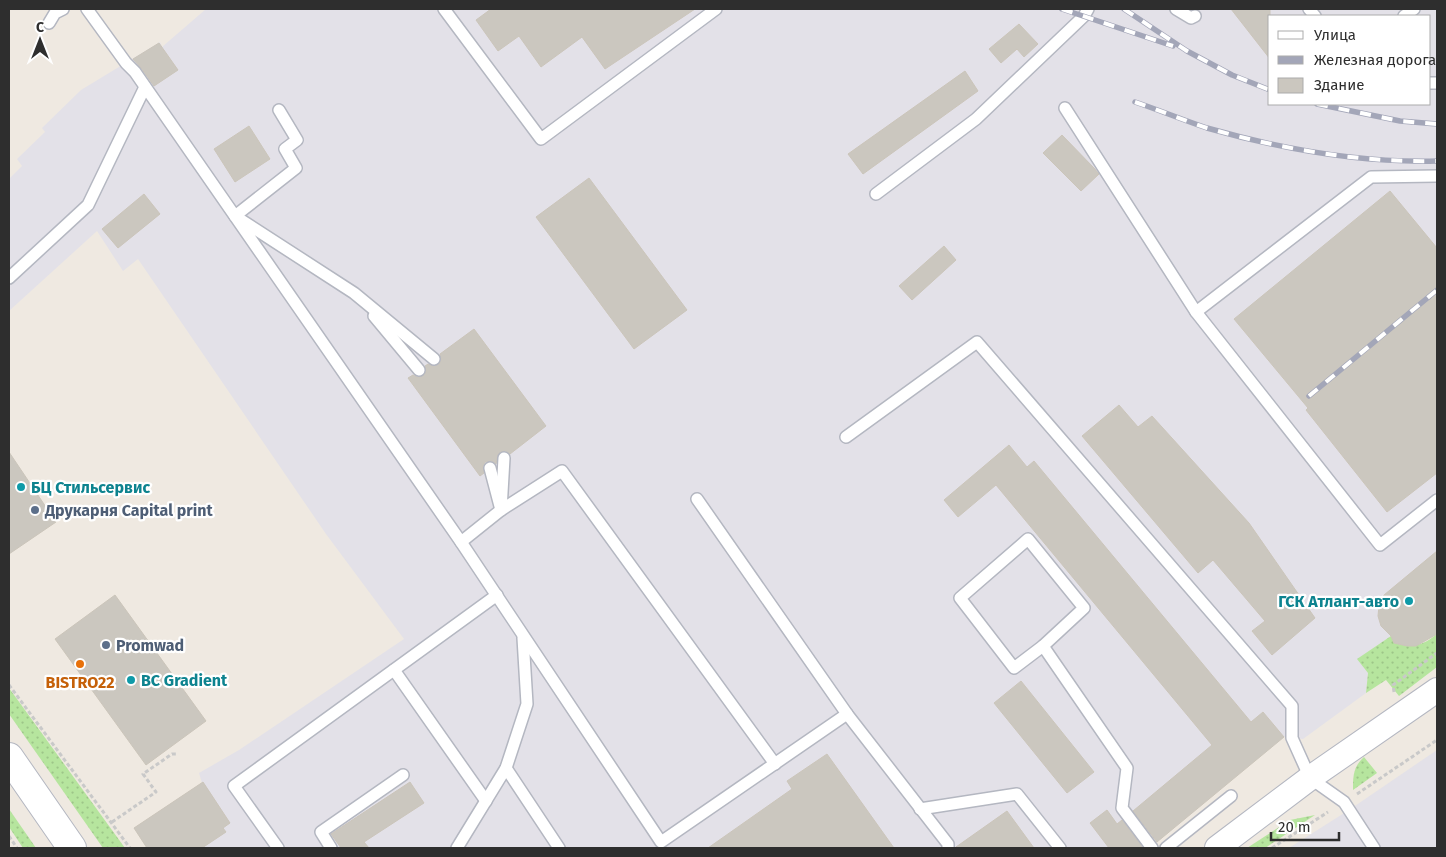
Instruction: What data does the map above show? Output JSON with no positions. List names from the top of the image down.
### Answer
{
  "places": [
    "БЦ Стильсервис",
    "Друкарня Capital print",
    "ГСК Атлант-авто",
    "Promwad",
    "BISTRO22",
    "BC Gradient"
  ],
  "legend": ["Улица", "Железная дорога", "Здание"],
  "scale_bar": "20 m",
  "north": "top"
}
